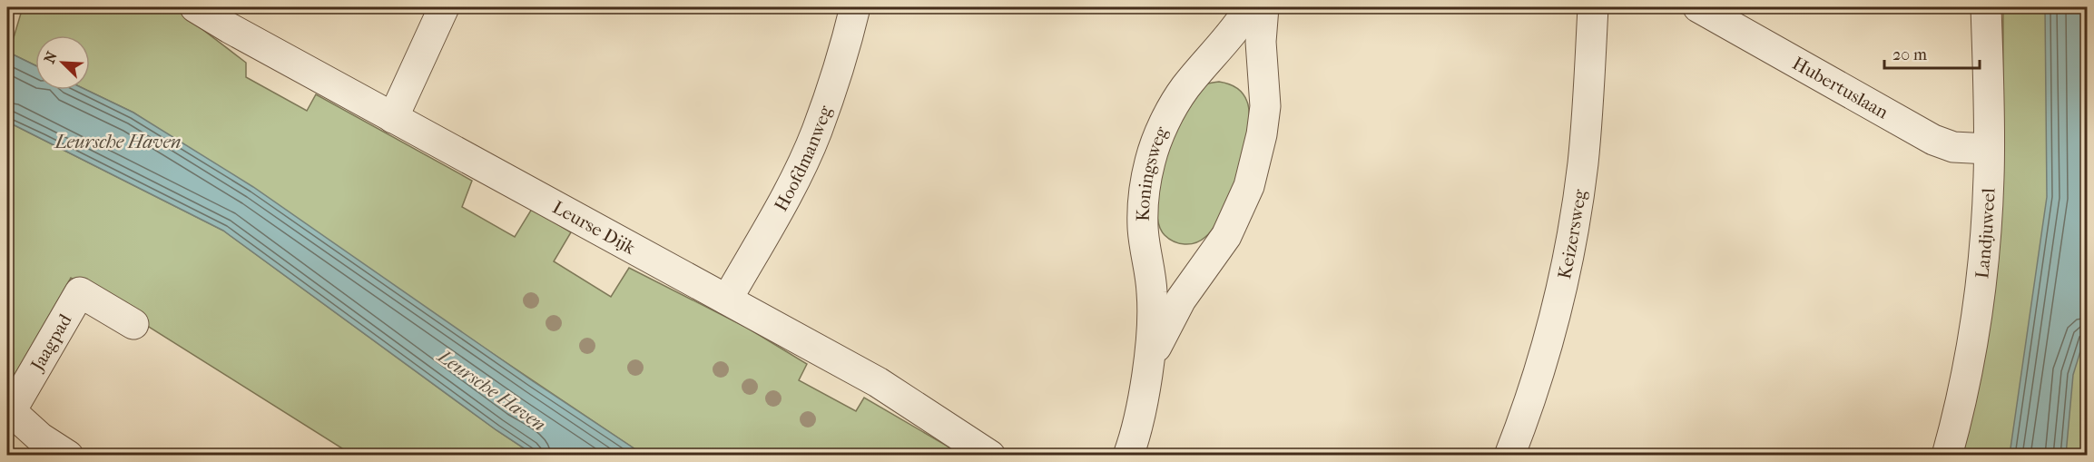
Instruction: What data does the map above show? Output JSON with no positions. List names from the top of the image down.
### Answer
{
  "streets": {
    "street": [
      "Hubertuslaan",
      "Hoofdmanweg",
      "Koningsweg",
      "Leurse Dijk",
      "Landjuweel",
      "Keizersweg",
      "Jaagpad"
    ]
  },
  "crossings": [
    ["Hubertuslaan", "Landjuweel"],
    ["Hoofdmanweg", "Leurse Dijk"]
  ],
  "water": ["Leursche Haven"],
  "scale_bar": "20 m",
  "north": "top left"
}
